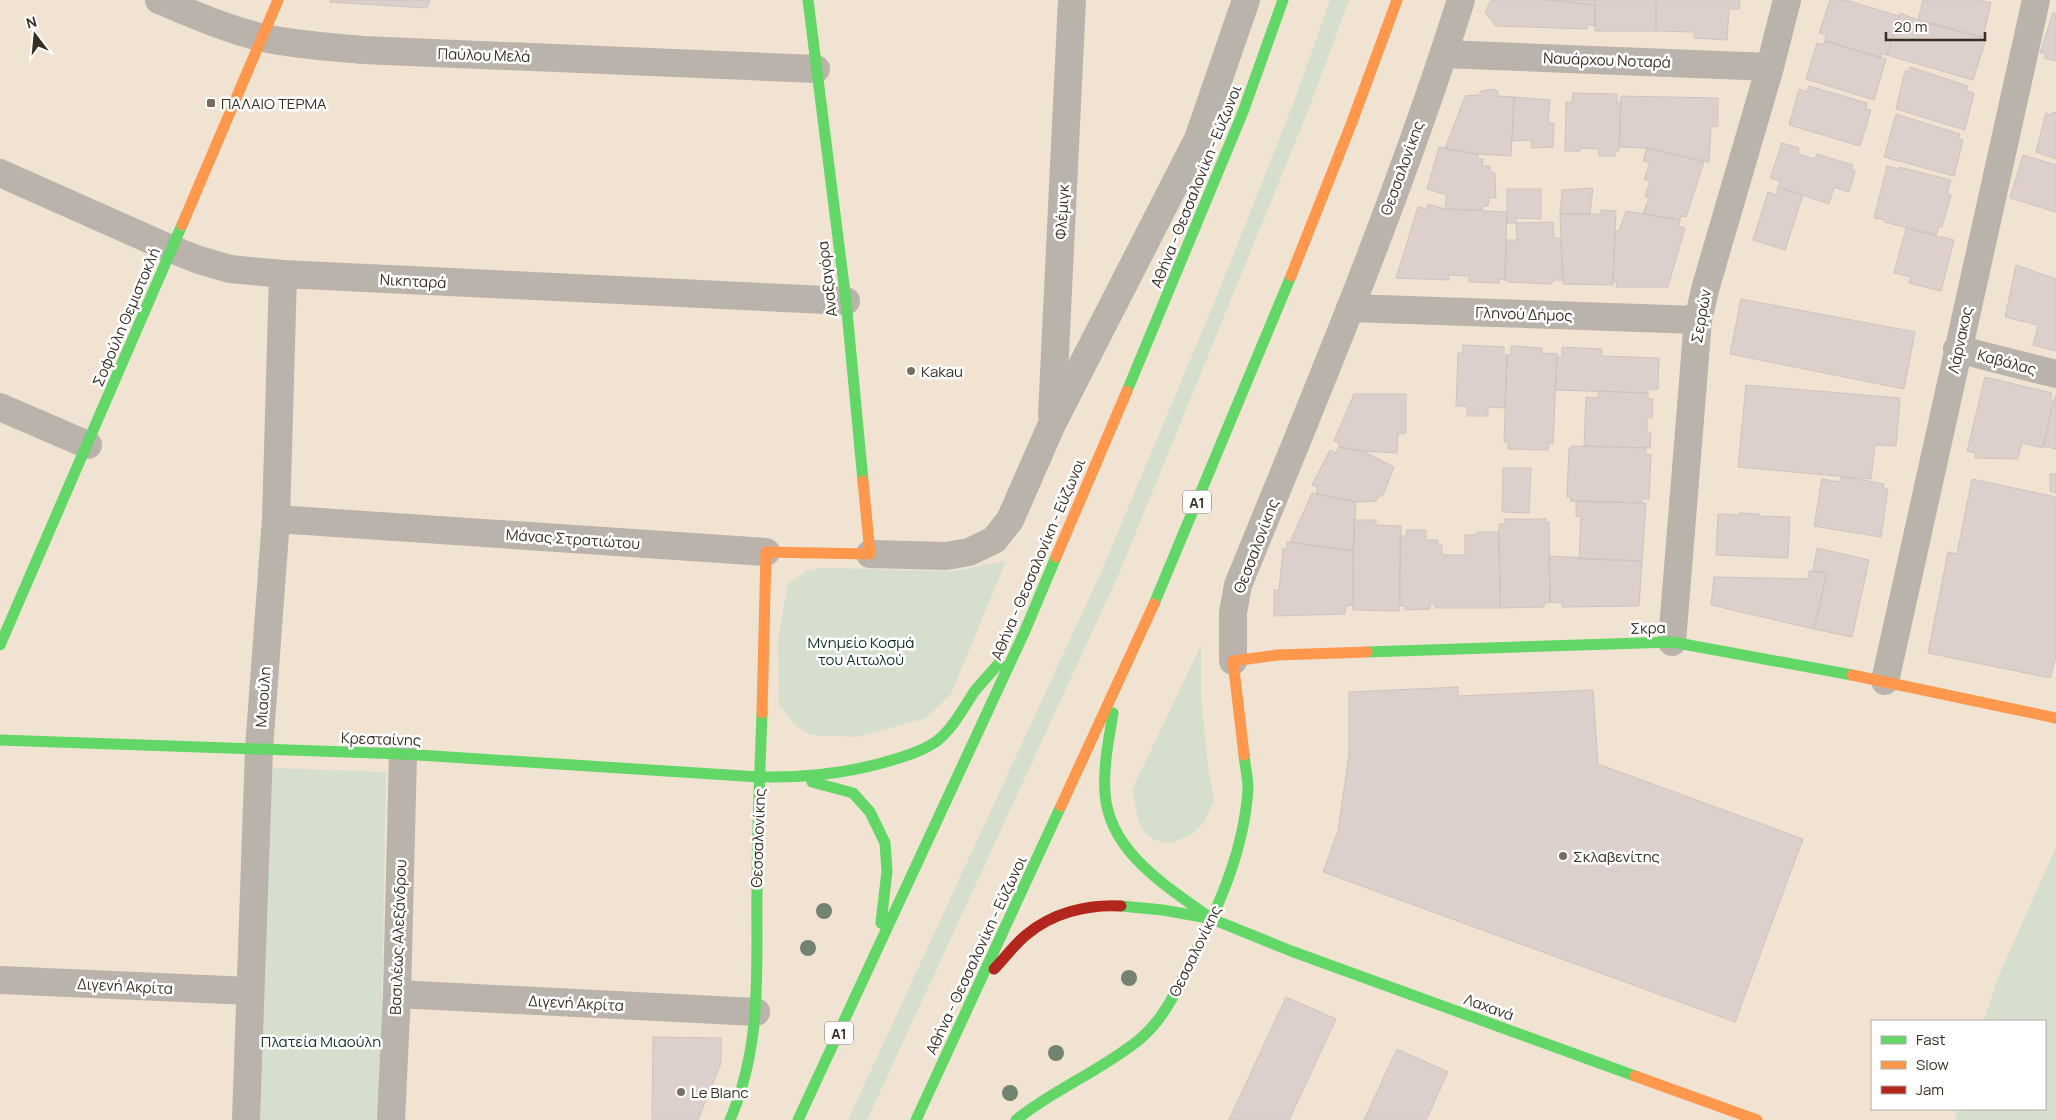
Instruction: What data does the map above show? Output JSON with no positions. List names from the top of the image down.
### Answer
{
  "streets": {
    "main road": [
      "Θεσσαλονίκης",
      "Αθήνα - Θεσσαλονίκη - Εύζωνοι",
      "Αναξαγόρα",
      "Σοφούλη Θεμιστοκλή",
      "Α1",
      "Μάνας Στρατιώτου",
      "Σκρα",
      "Κρεσταίνης",
      "Λαχανά"
    ],
    "street": [
      "Παύλου Μελά",
      "Ναυάρχου Νοταρά",
      "Φλέμιγκ",
      "Νικηταρά",
      "Γληνού Δήμος",
      "Σερρών",
      "Λάρνακος",
      "Καβάλας",
      "Μιαούλη",
      "Βασιλέως Αλεξάνδρου",
      "Διγενή Ακρίτα"
    ]
  },
  "crossings": [
    ["Παύλου Μελά", "Αναξαγόρα"],
    ["Παύλου Μελά", "Σοφούλη Θεμιστοκλή"],
    ["Ναυάρχου Νοταρά", "Θεσσαλονίκης"],
    ["Ναυάρχου Νοταρά", "Σερρών"],
    ["Θεσσαλονίκης", "Γληνού Δήμος"],
    ["Θεσσαλονίκης", "Μάνας Στρατιώτου"],
    ["Θεσσαλονίκης", "Σκρα"],
    ["Θεσσαλονίκης", "Κρεσταίνης"],
    ["Θεσσαλονίκης", "Διγενή Ακρίτα"],
    ["Θεσσαλονίκης", "Λαχανά"],
    ["Αναξαγόρα", "Νικηταρά"],
    ["Αναξαγόρα", "Μάνας Στρατιώτου"],
    ["Νικηταρά", "Σοφούλη Θεμιστοκλή"],
    ["Νικηταρά", "Μιαούλη"],
    ["Γληνού Δήμος", "Σερρών"],
    ["Σερρών", "Σκρα"],
    ["Λάρνακος", "Καβάλας"],
    ["Λάρνακος", "Σκρα"],
    ["Μάνας Στρατιώτου", "Μιαούλη"],
    ["Μιαούλη", "Κρεσταίνης"],
    ["Μιαούλη", "Διγενή Ακρίτα"],
    ["Κρεσταίνης", "Βασιλέως Αλεξάνδρου"],
    ["Βασιλέως Αλεξάνδρου", "Διγενή Ακρίτα"]
  ],
  "parks": ["Μνημείο Κοσμά του Αιτωλού", "Πλατεία Μιαούλη"],
  "places": {
    "transit": ["ΠΑΛΑΙΟ ΤΕΡΜΑ"],
    "other": ["Kakau", "Σκλαβενίτης", "Le Blanc"]
  },
  "legend": ["Fast", "Slow", "Jam"],
  "scale_bar": "20 m",
  "north": "top"
}
